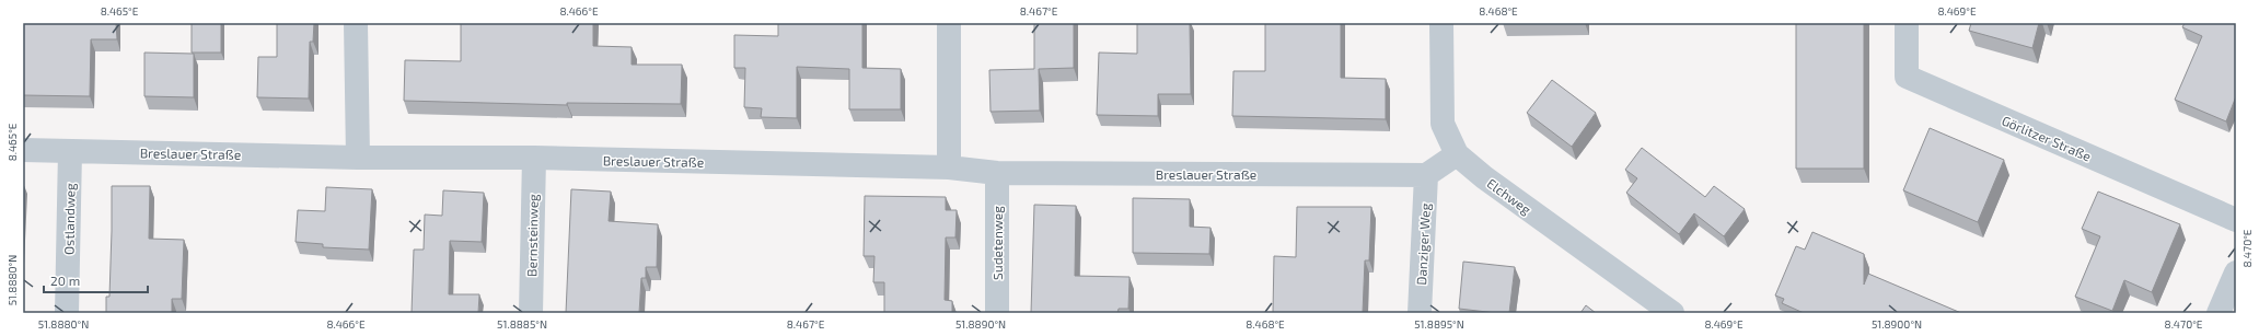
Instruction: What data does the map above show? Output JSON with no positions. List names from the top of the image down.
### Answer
{
  "streets": {
    "street": [
      "Görlitzer Straße",
      "Breslauer Straße",
      "Elchweg",
      "Ostlandweg",
      "Bernsteinweg",
      "Sudetenweg",
      "Danziger Weg"
    ]
  },
  "crossings": [
    ["Breslauer Straße", "Ostlandweg"],
    ["Breslauer Straße", "Bernsteinweg"],
    ["Breslauer Straße", "Sudetenweg"],
    ["Breslauer Straße", "Danziger Weg"]
  ],
  "scale_bar": "20 m",
  "coordinates": [
    "8.465°E",
    "8.466°E",
    "8.467°E",
    "8.468°E",
    "8.469°E",
    "8.470°E",
    "51.8880°N",
    "51.8885°N",
    "51.8890°N",
    "51.8895°N",
    "51.8900°N"
  ]
}
